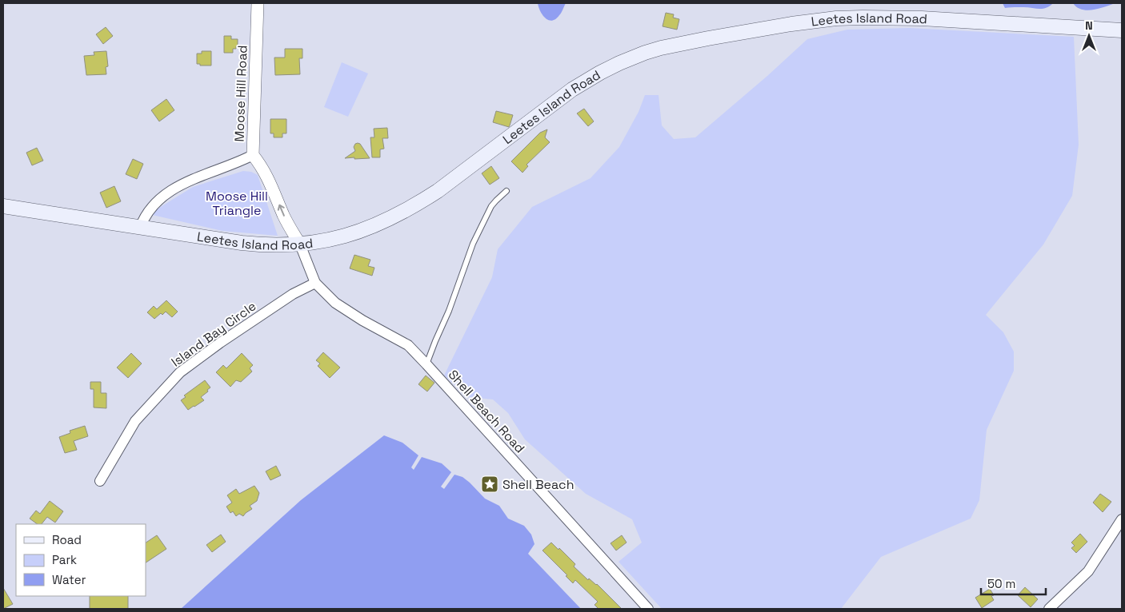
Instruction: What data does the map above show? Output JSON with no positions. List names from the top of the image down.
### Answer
{
  "streets": {
    "main road": ["Leetes Island Road"],
    "street": ["Moose Hill Road", "Island Bay Circle", "Shell Beach Road"]
  },
  "crossings": [
    ["Leetes Island Road", "Moose Hill Road"],
    ["Leetes Island Road", "Shell Beach Road"],
    ["Moose Hill Road", "Shell Beach Road"],
    ["Island Bay Circle", "Shell Beach Road"]
  ],
  "one_way": ["Moose Hill Road"],
  "parks": ["Moose Hill Triangle"],
  "places": {
    "place": ["Shell Beach"]
  },
  "legend": ["Road", "Park", "Water"],
  "scale_bar": "50 m",
  "north": "top"
}
